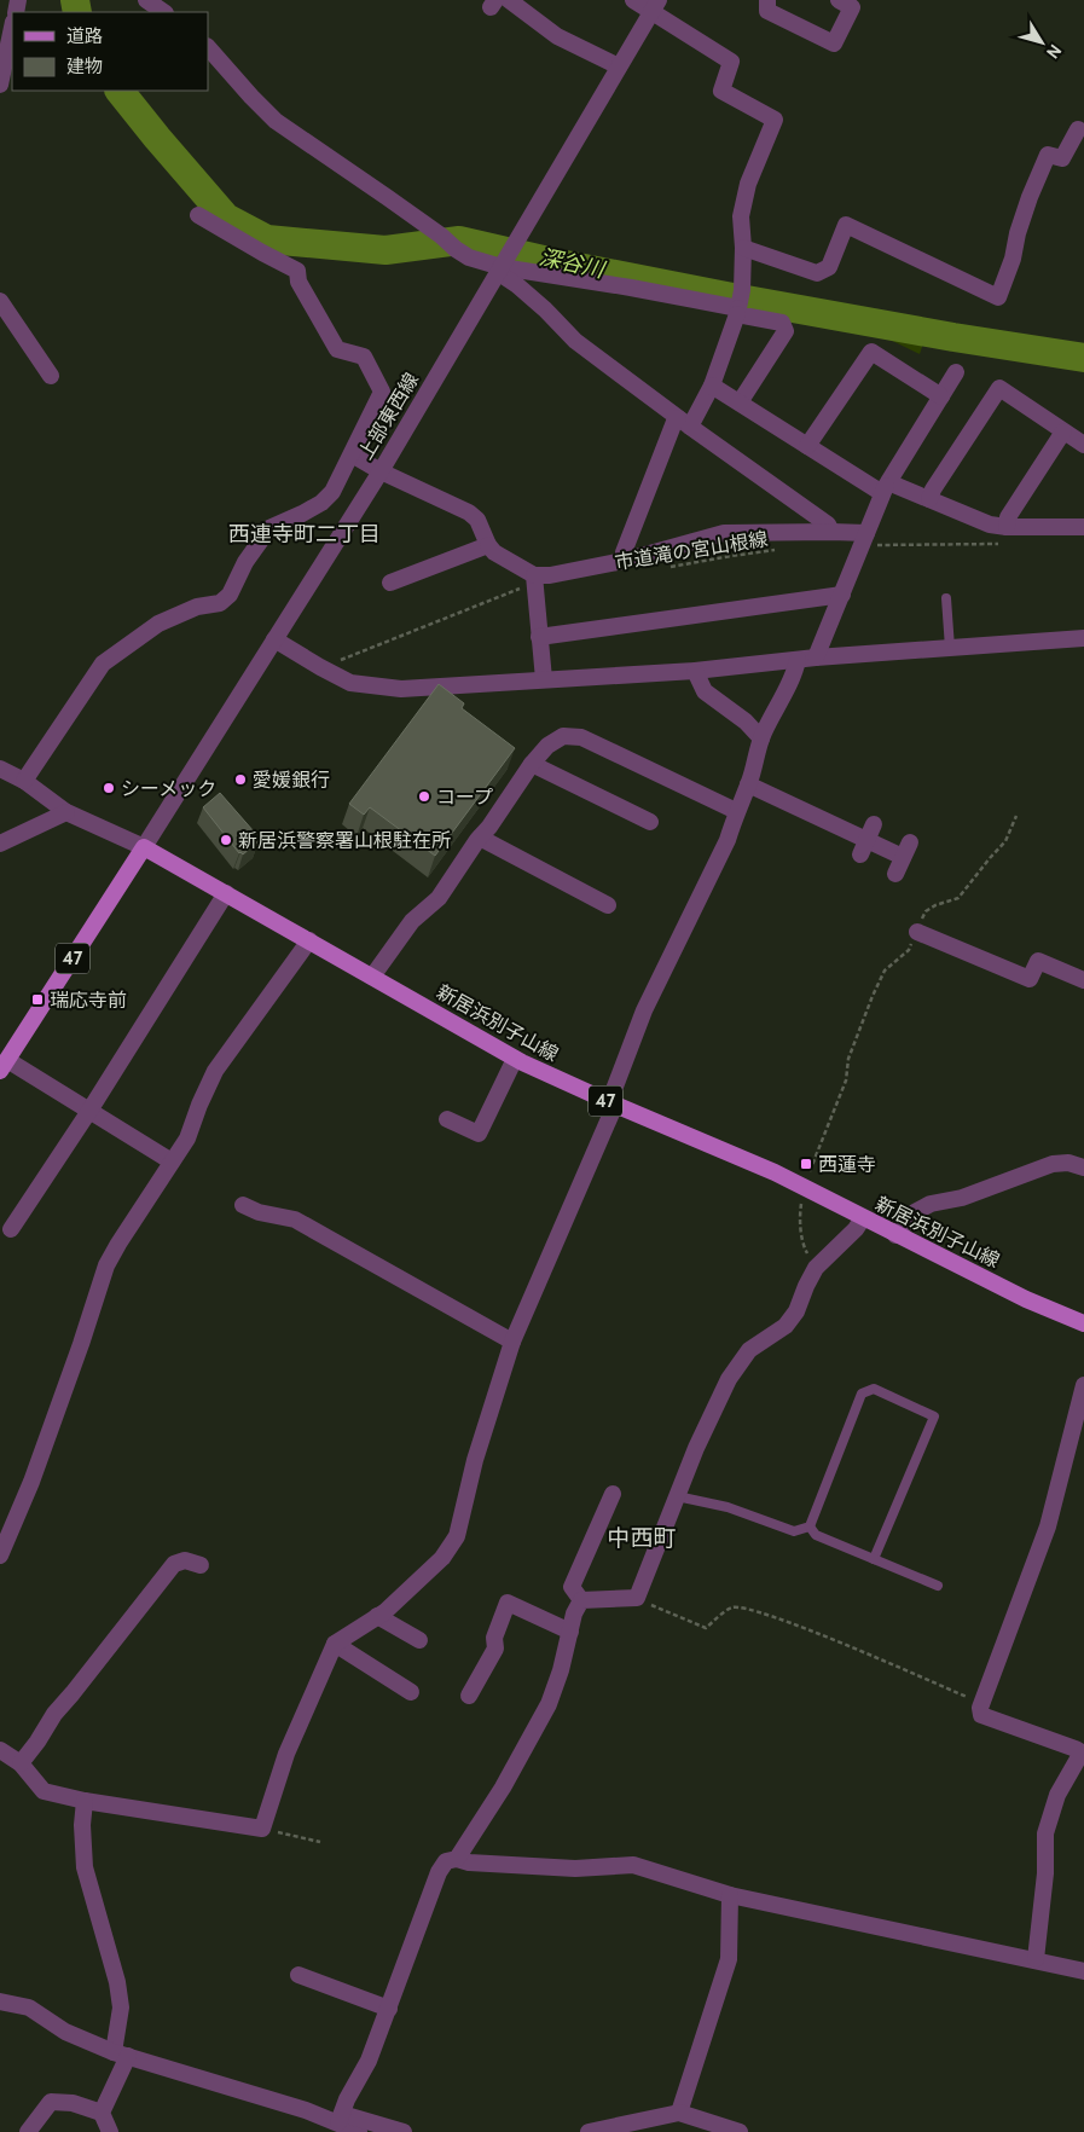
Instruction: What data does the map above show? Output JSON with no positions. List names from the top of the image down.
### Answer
{
  "streets": {
    "main road": ["47", "新居浜別子山線"],
    "street": ["上部東西線"],
    "path": ["市道滝の宮山根線"]
  },
  "crossings": [
    ["上部東西線", "47"],
    ["上部東西線", "新居浜別子山線"],
    ["47", "新居浜別子山線"]
  ],
  "districts": ["西連寺町二丁目", "中西町"],
  "water": ["深谷川"],
  "places": {
    "other": [
      "愛媛銀行",
      "シーメック",
      "コープ",
      "新居浜警察署山根駐在所"
    ],
    "transit": ["瑞応寺前", "西蓮寺"]
  },
  "legend": ["道路", "建物"],
  "north": "bottom right"
}
